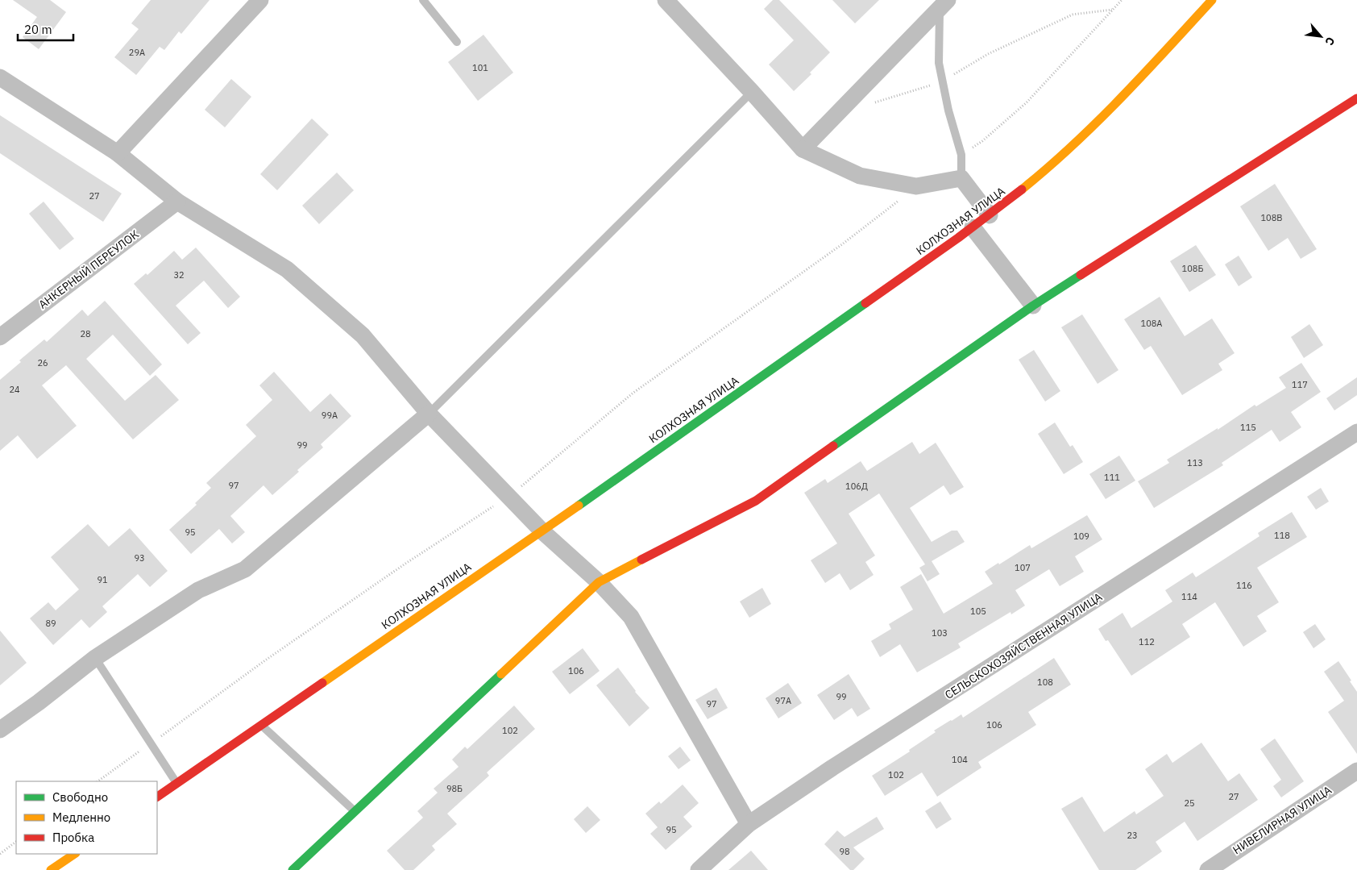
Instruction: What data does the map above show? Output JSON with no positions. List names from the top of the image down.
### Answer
{
  "streets": {
    "main road": ["КОЛХОЗНАЯ УЛИЦА"],
    "street": ["АНКЕРНЫЙ ПЕРЕУЛОК", "СЕЛЬСКОХОЗЯЙСТВЕННАЯ УЛИЦА", "НИВЕЛИРНАЯ УЛИЦА"]
  },
  "house_numbers": [
    "29А",
    "101",
    "27",
    "108В",
    "108Б",
    "32",
    "108А",
    "28",
    "26",
    "117",
    "24",
    "99А",
    "115",
    "99",
    "113",
    "111",
    "97",
    "106Д",
    "95",
    "118",
    "109",
    "93",
    "107",
    "91",
    "116",
    "114",
    "105",
    "89",
    "103",
    "112",
    "106",
    "108",
    "99",
    "97А",
    "97",
    "106",
    "102",
    "104",
    "102",
    "98Б",
    "27",
    "25",
    "95",
    "23",
    "98"
  ],
  "legend": ["Свободно", "Медленно", "Пробка"],
  "scale_bar": "20 m",
  "north": "bottom right"
}
